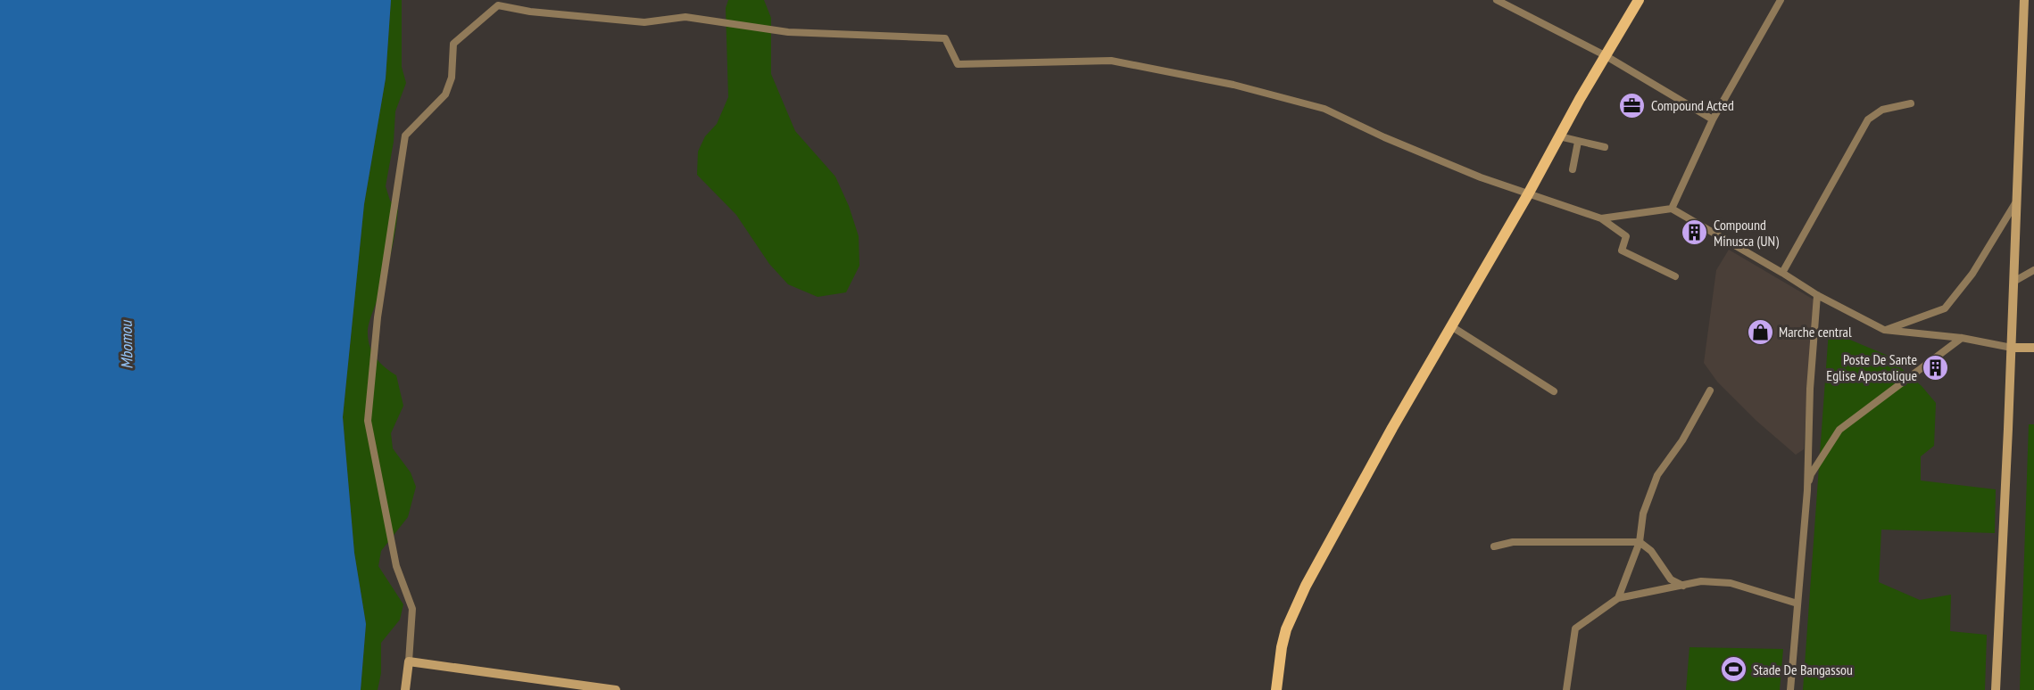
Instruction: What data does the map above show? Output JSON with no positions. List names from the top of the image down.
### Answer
{
  "water": ["Mbomou"],
  "places": {
    "office": ["Compound Acted"],
    "building": ["Compound Minusca (UN)", "Poste De Sante Eglise Apostolique"],
    "shop": ["Marche central"],
    "sports": ["Stade De Bangassou"]
  }
}
